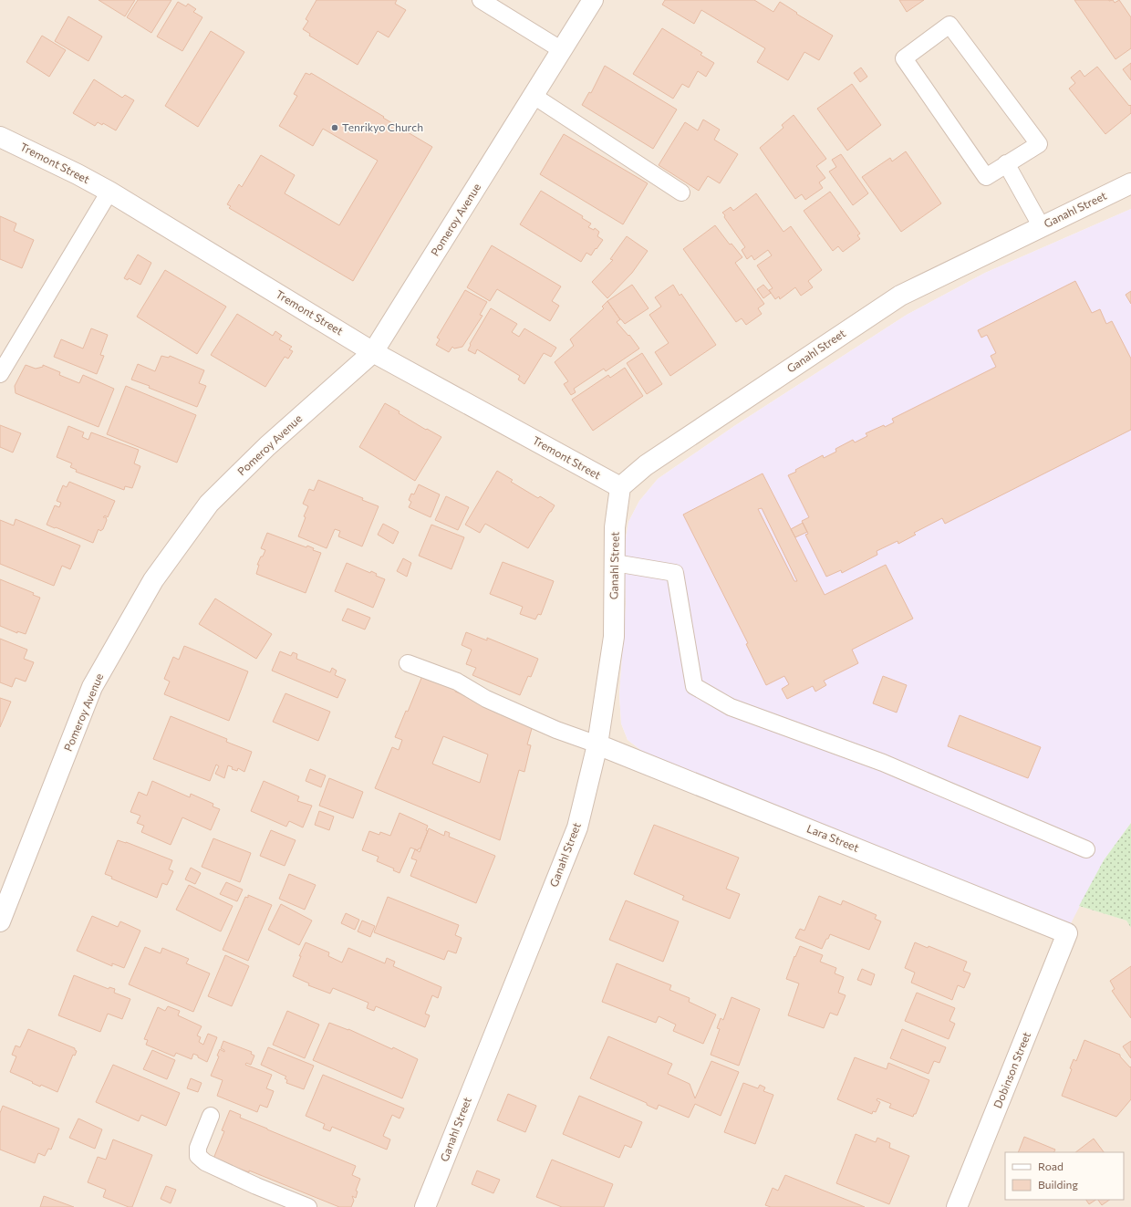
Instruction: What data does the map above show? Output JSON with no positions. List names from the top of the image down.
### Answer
{
  "streets": {
    "street": [
      "Tremont Street",
      "Ganahl Street",
      "Pomeroy Avenue",
      "Lara Street",
      "Dobinson Street"
    ]
  },
  "crossings": [
    ["Tremont Street", "Ganahl Street"],
    ["Tremont Street", "Pomeroy Avenue"],
    ["Ganahl Street", "Lara Street"],
    ["Lara Street", "Dobinson Street"]
  ],
  "places": ["Tenrikyo Church"],
  "legend": ["Road", "Building"]
}
